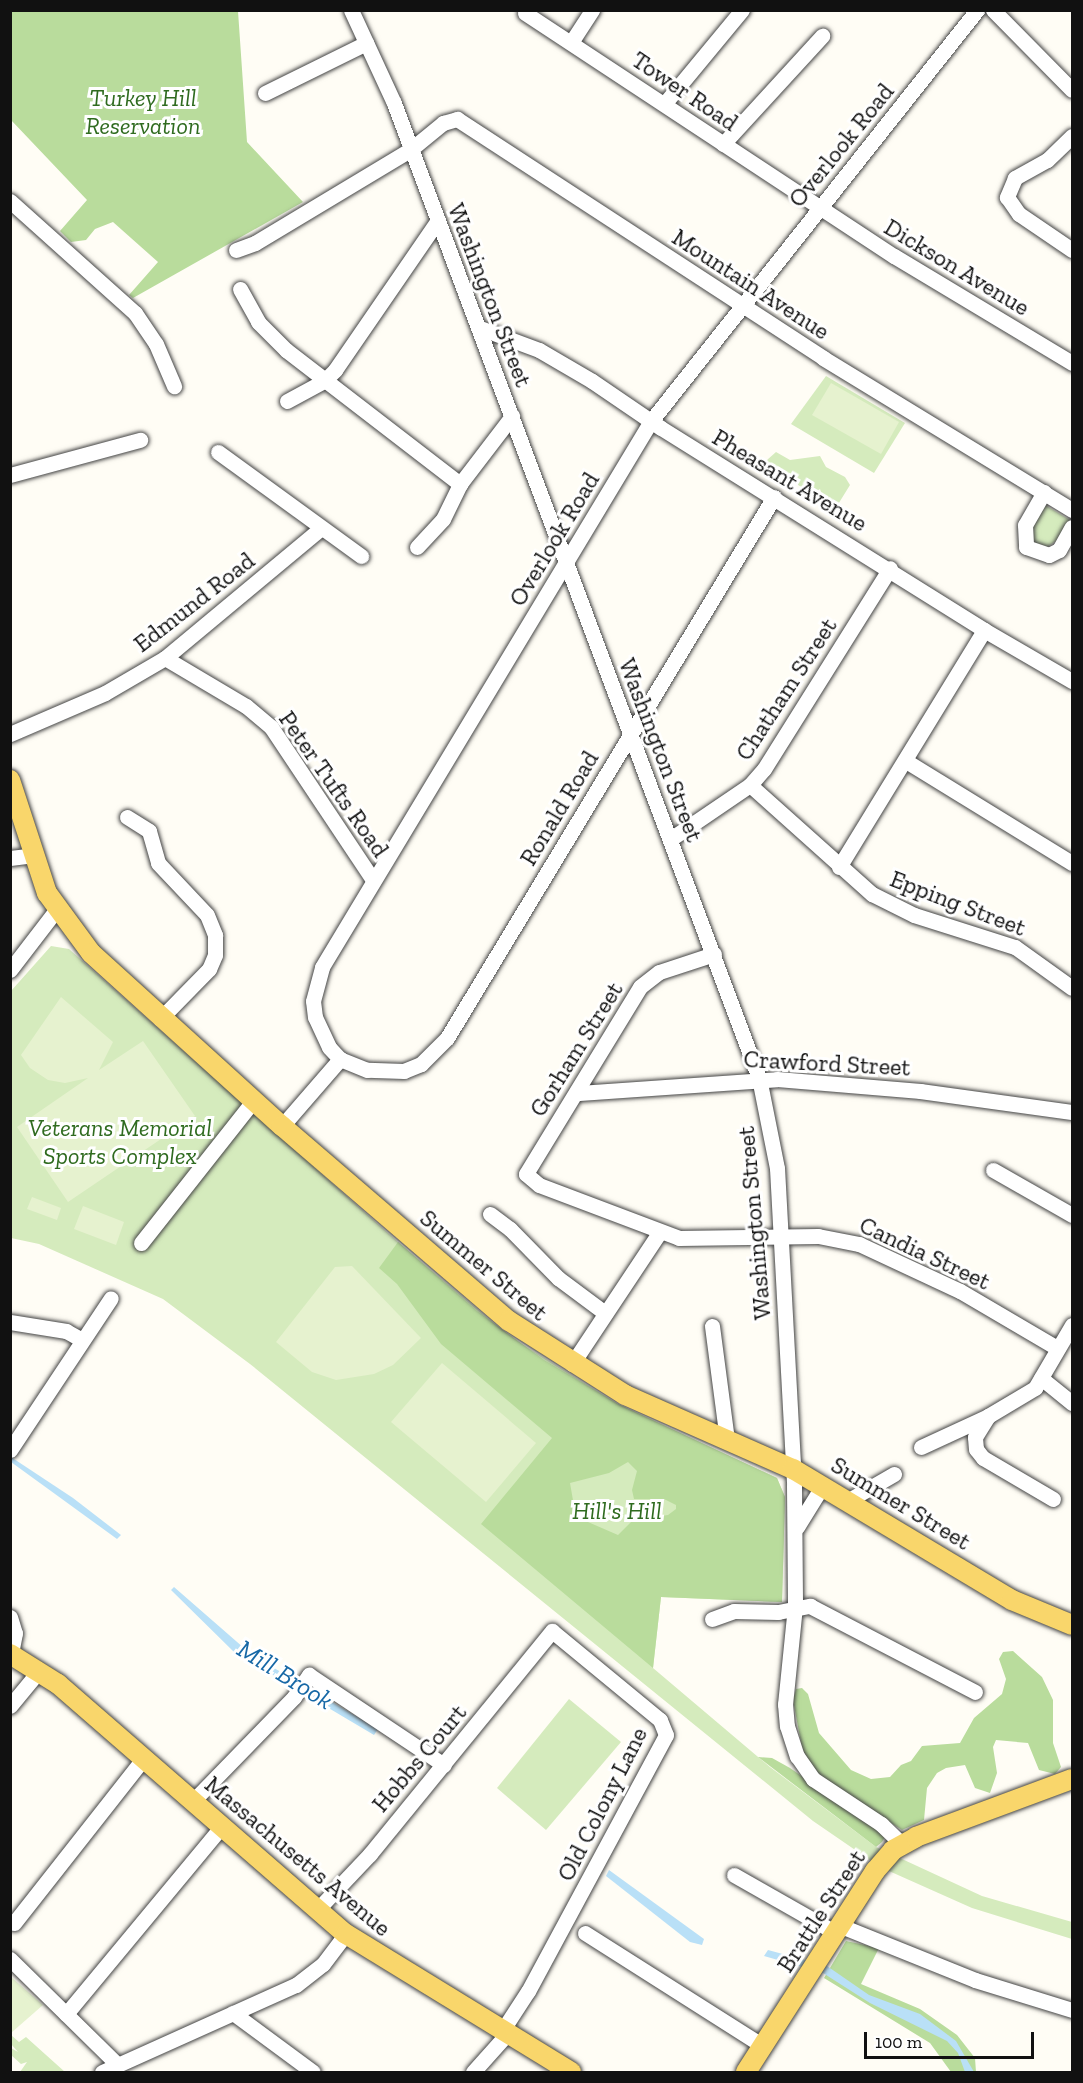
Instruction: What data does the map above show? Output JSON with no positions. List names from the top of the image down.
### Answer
{
  "streets": {
    "main road": ["Summer Street", "Massachusetts Avenue", "Brattle Street"],
    "street": [
      "Tower Road",
      "Overlook Road",
      "Dickson Avenue",
      "Mountain Avenue",
      "Washington Street",
      "Pheasant Avenue",
      "Edmund Road",
      "Chatham Street",
      "Peter Tufts Road",
      "Ronald Road",
      "Epping Street",
      "Gorham Street",
      "Crawford Street",
      "Candia Street",
      "Hobbs Court",
      "Old Colony Lane"
    ]
  },
  "crossings": [
    ["Tower Road", "Overlook Road"],
    ["Tower Road", "Dickson Avenue"],
    ["Overlook Road", "Dickson Avenue"],
    ["Overlook Road", "Mountain Avenue"],
    ["Overlook Road", "Washington Street"],
    ["Overlook Road", "Pheasant Avenue"],
    ["Overlook Road", "Peter Tufts Road"],
    ["Overlook Road", "Ronald Road"],
    ["Mountain Avenue", "Washington Street"],
    ["Washington Street", "Pheasant Avenue"],
    ["Washington Street", "Chatham Street"],
    ["Washington Street", "Ronald Road"],
    ["Washington Street", "Gorham Street"],
    ["Washington Street", "Crawford Street"],
    ["Washington Street", "Candia Street"],
    ["Washington Street", "Summer Street"],
    ["Washington Street", "Brattle Street"],
    ["Pheasant Avenue", "Chatham Street"],
    ["Pheasant Avenue", "Ronald Road"],
    ["Edmund Road", "Peter Tufts Road"],
    ["Chatham Street", "Epping Street"],
    ["Gorham Street", "Crawford Street"],
    ["Gorham Street", "Candia Street"],
    ["Hobbs Court", "Old Colony Lane"],
    ["Hobbs Court", "Massachusetts Avenue"],
    ["Old Colony Lane", "Massachusetts Avenue"]
  ],
  "water": ["Mill Brook"],
  "parks": ["Turkey Hill Reservation", "Veterans Memorial Sports Complex", "Hill's Hill"],
  "scale_bar": "100 m"
}
